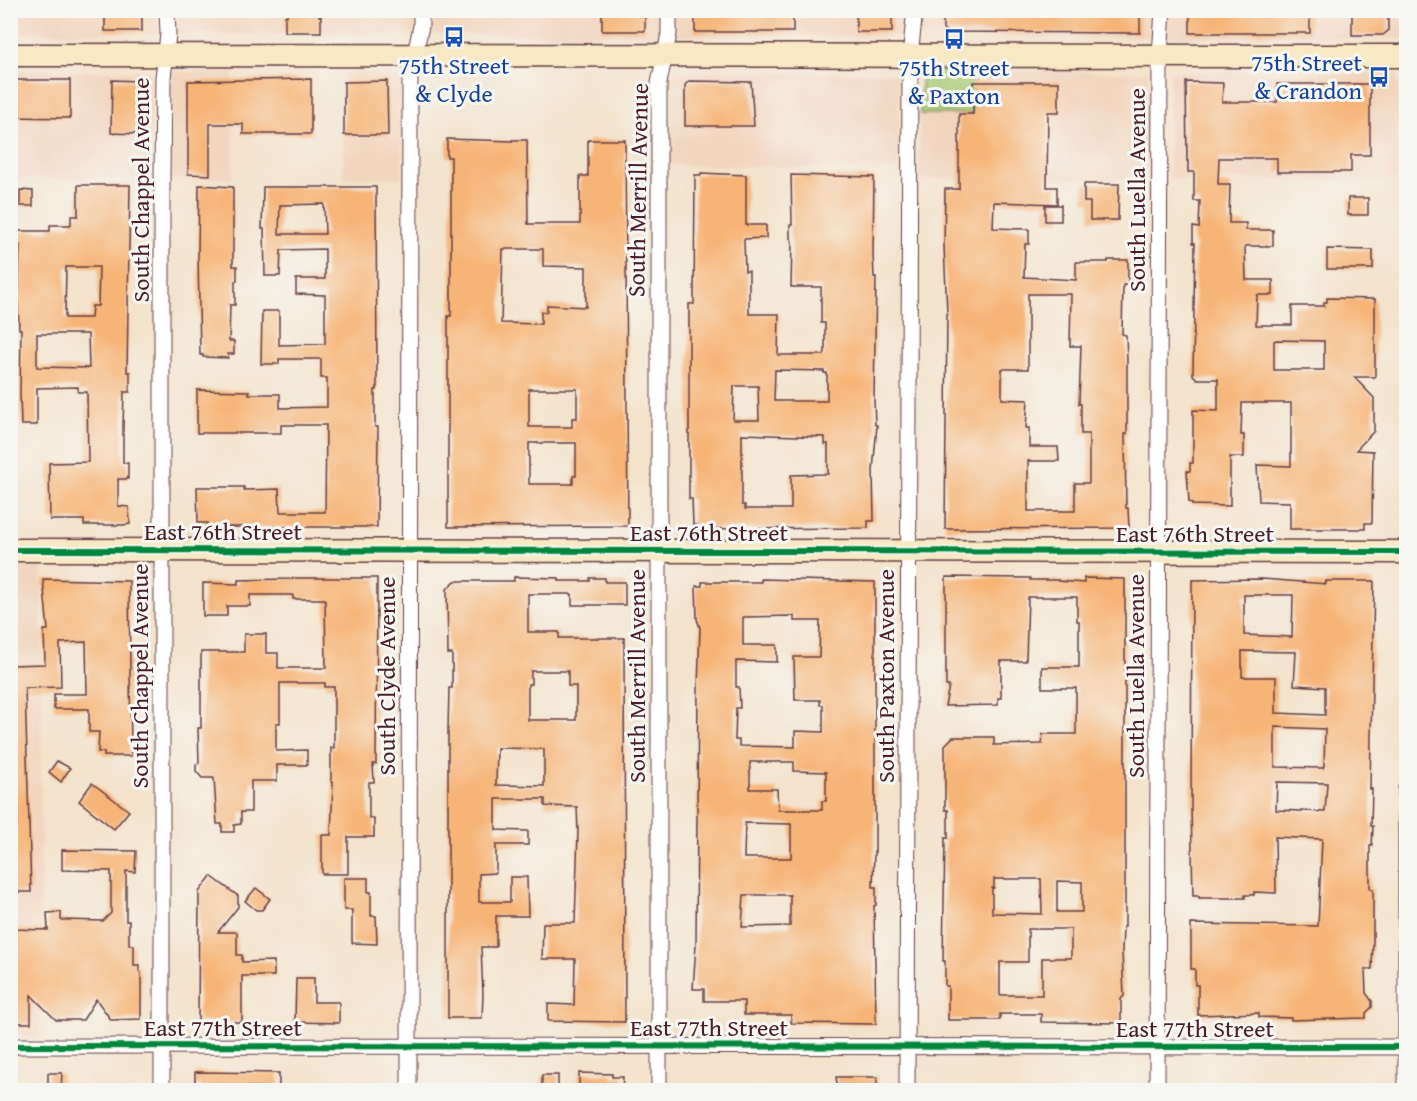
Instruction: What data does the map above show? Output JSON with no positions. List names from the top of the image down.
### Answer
{
  "streets": {
    "main road": ["East 76th Street"],
    "street": [
      "South Chappel Avenue",
      "South Merrill Avenue",
      "South Luella Avenue",
      "South Clyde Avenue",
      "South Paxton Avenue",
      "East 77th Street"
    ]
  },
  "crossings": [
    ["South Chappel Avenue", "East 76th Street"],
    ["South Chappel Avenue", "East 77th Street"],
    ["South Merrill Avenue", "East 76th Street"],
    ["South Merrill Avenue", "East 77th Street"],
    ["South Luella Avenue", "East 76th Street"],
    ["South Luella Avenue", "East 77th Street"],
    ["East 76th Street", "South Clyde Avenue"],
    ["East 76th Street", "South Paxton Avenue"],
    ["South Clyde Avenue", "East 77th Street"],
    ["South Paxton Avenue", "East 77th Street"]
  ],
  "places": {
    "bus stop": ["75th Street & Clyde", "75th Street & Paxton", "75th Street & Crandon"]
  }
}
